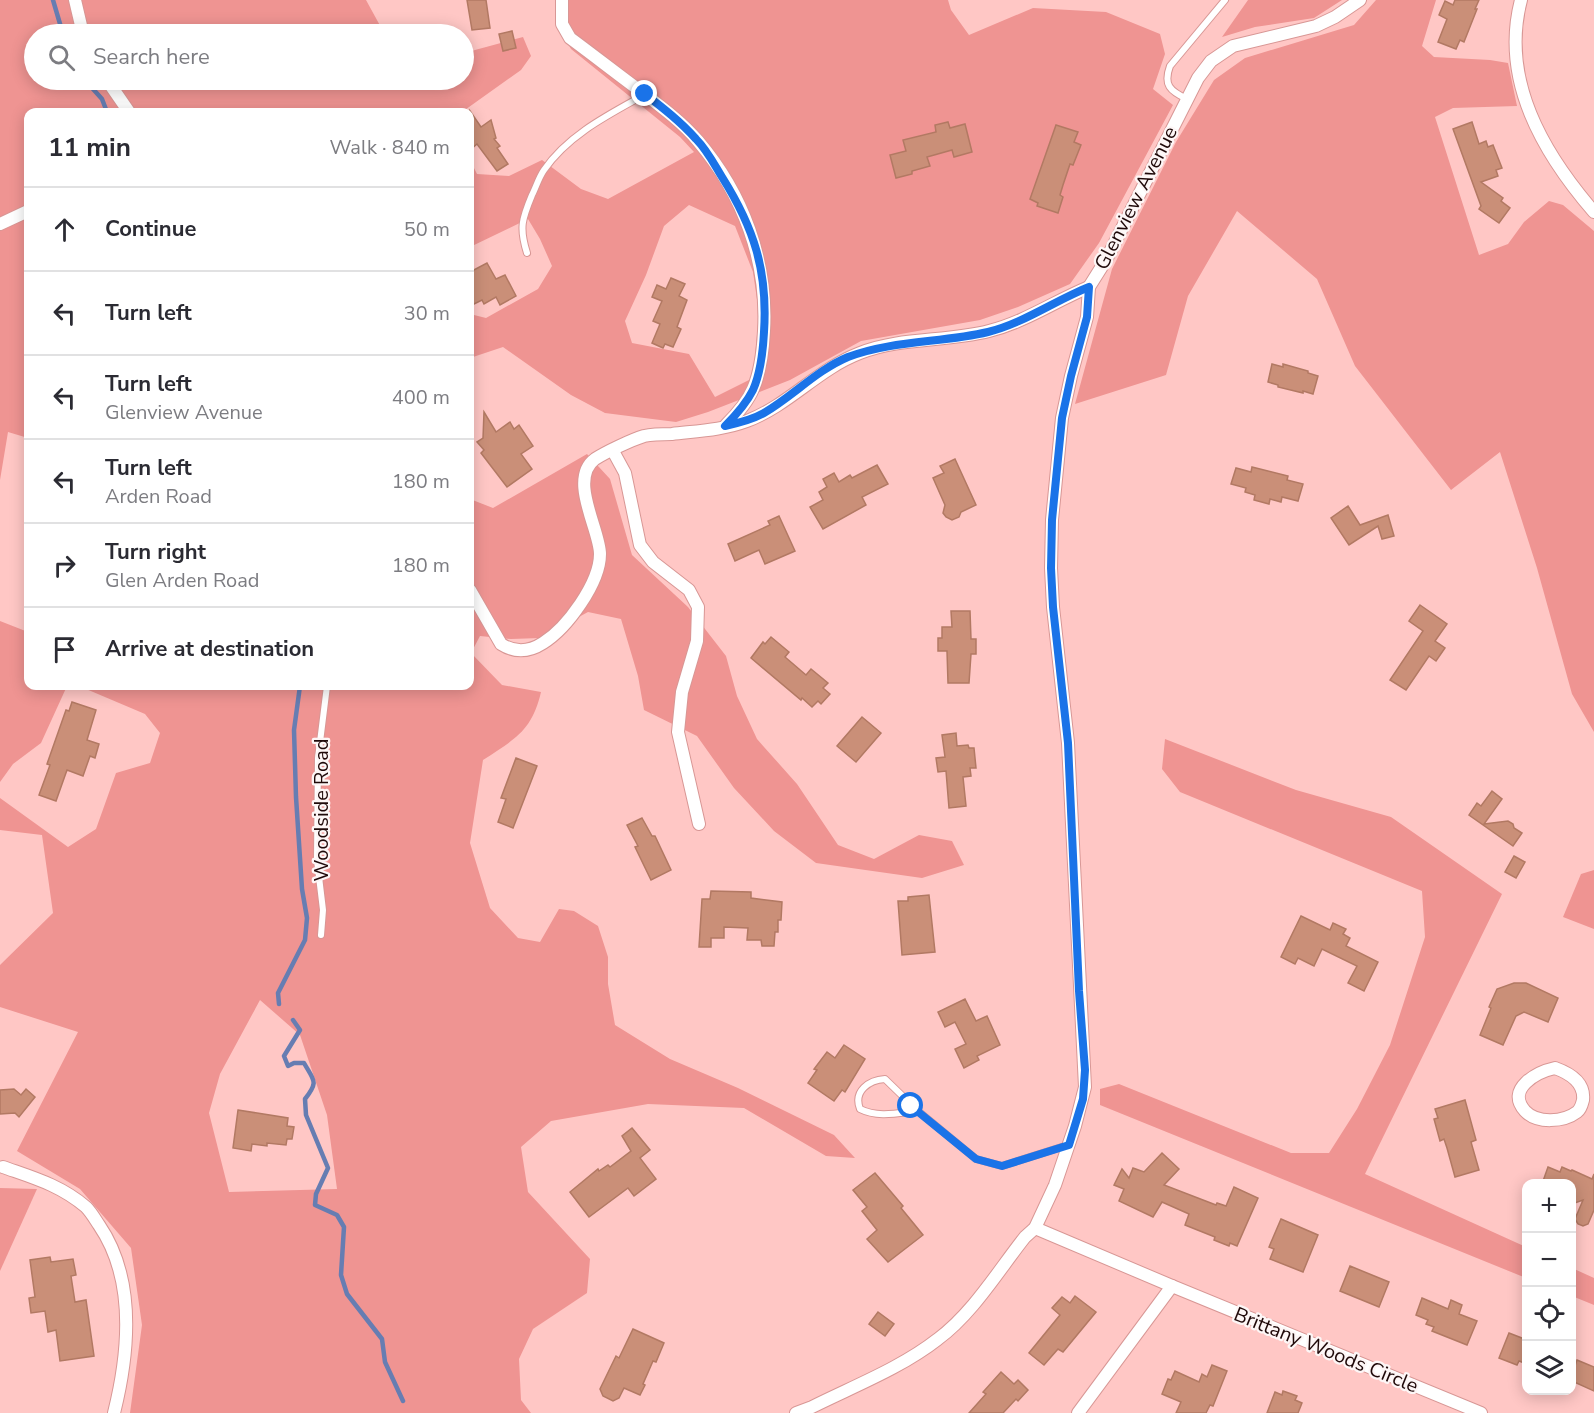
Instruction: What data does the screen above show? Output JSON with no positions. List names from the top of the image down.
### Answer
{
  "streets": {
    "street": ["Glenview Avenue", "Brittany Woods Circle"],
    "lane": ["Woodside Road"]
  },
  "crossings": [
    ["Glenview Avenue", "Brittany Woods Circle"]
  ],
  "page": {
    "search": "Search here",
    "heading": ["11 min", "Walk · 840 m"],
    "list": [
      ["Continue", "50 m"],
      ["Turn left", "30 m"],
      ["Turn left", "Glenview Avenue", "400 m"],
      ["Turn left", "Arden Road", "180 m"],
      ["Turn right", "Glen Arden Road", "180 m"],
      "Arrive at destination"
    ],
    "map_buttons": ["+", "−"]
  }
}
